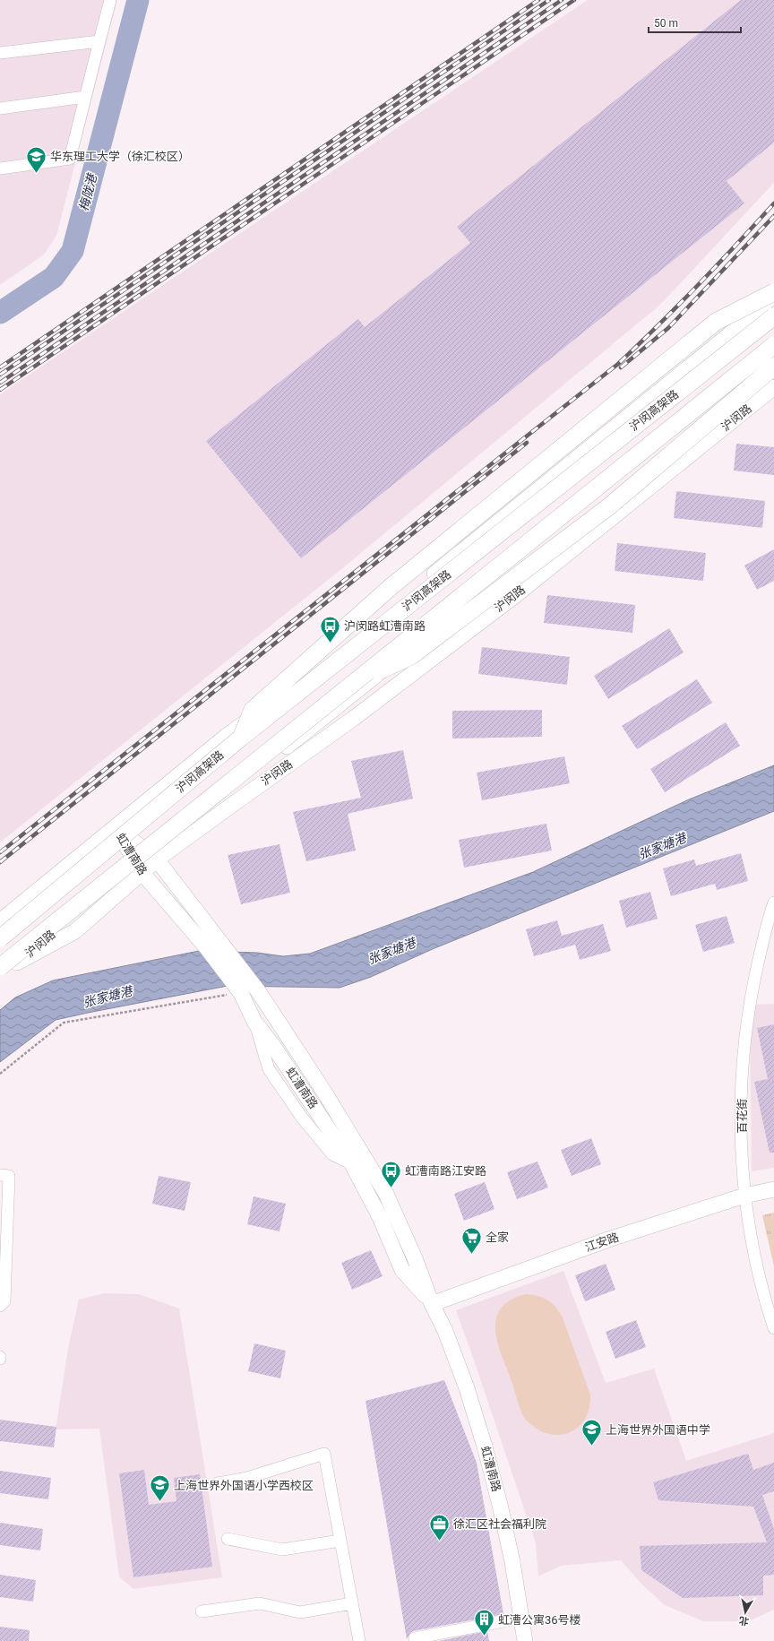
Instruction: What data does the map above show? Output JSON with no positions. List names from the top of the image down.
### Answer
{
  "streets": {
    "highway": ["沪闵高架路"],
    "main road": ["沪闵路", "虹漕南路", "江安路"],
    "street": ["百花街"]
  },
  "crossings": [
    ["沪闵高架路", "沪闵路"],
    ["沪闵路", "虹漕南路"],
    ["虹漕南路", "江安路"],
    ["百花街", "江安路"]
  ],
  "water": ["梅陇港", "张家塘港"],
  "places": {
    "school or university": ["华东理工大学（徐汇校区）", "上海世界外国语中学", "上海世界外国语小学西校区"],
    "bus stop": ["沪闵路虹漕南路", "虹漕南路江安路"],
    "supermarket": ["全家"],
    "office": ["徐汇区社会福利院"],
    "building": ["虹漕公寓36号楼"]
  },
  "scale_bar": "50 m",
  "north": "bottom"
}
